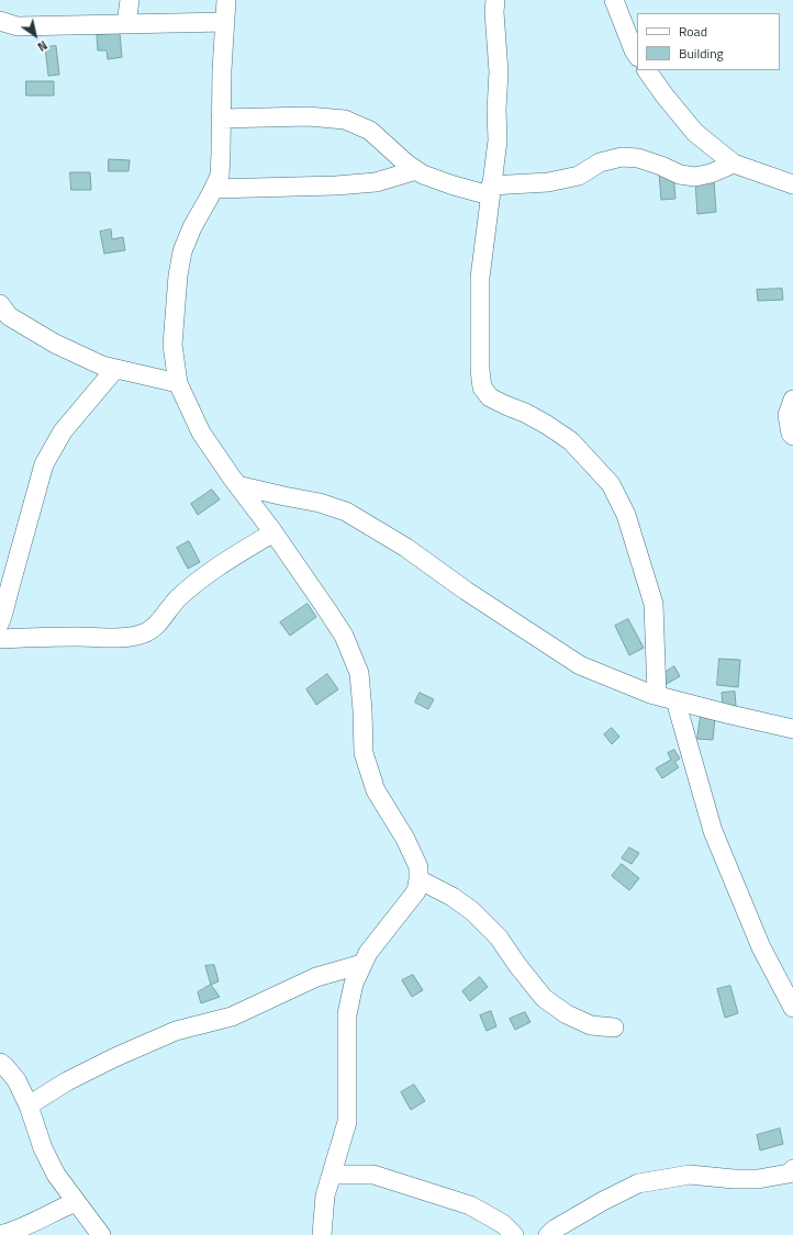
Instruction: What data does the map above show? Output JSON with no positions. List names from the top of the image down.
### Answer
{
  "legend": ["Road", "Building"],
  "north": "bottom right"
}
